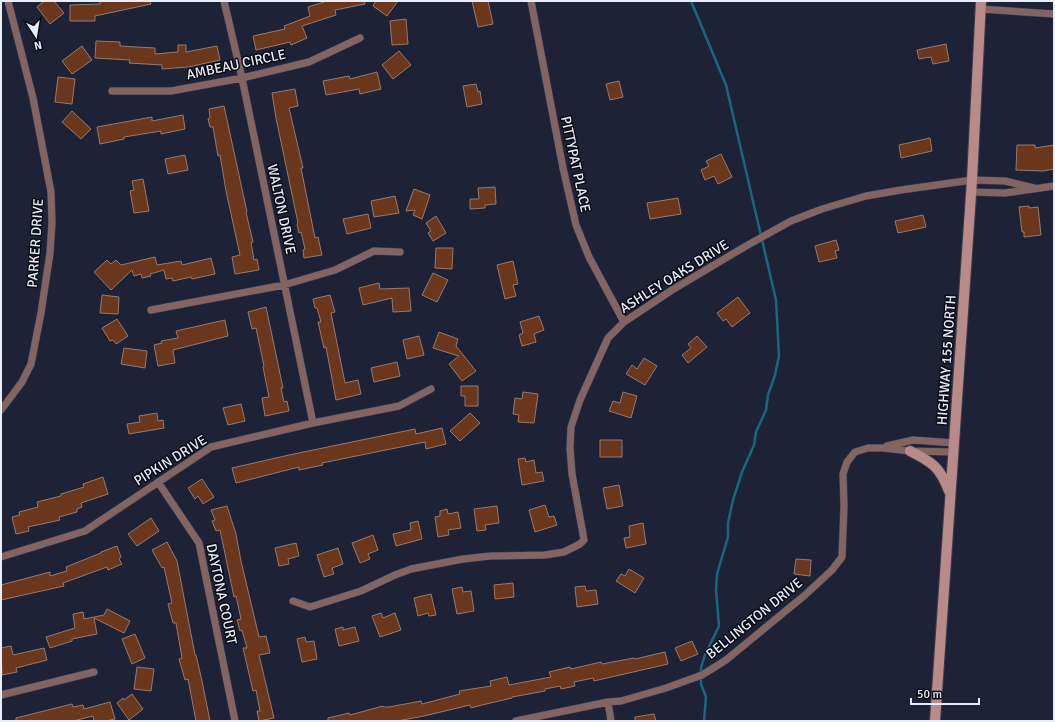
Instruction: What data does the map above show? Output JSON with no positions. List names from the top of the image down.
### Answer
{
  "streets": {
    "main road": ["HIGHWAY 155 NORTH"],
    "street": [
      "AMBEAU CIRCLE",
      "PITTYPAT PLACE",
      "WALTON DRIVE",
      "PARKER DRIVE",
      "ASHLEY OAKS DRIVE",
      "PIPKIN DRIVE",
      "DAYTONA COURT",
      "BELLINGTON DRIVE"
    ]
  },
  "crossings": [
    ["AMBEAU CIRCLE", "WALTON DRIVE"],
    ["PITTYPAT PLACE", "ASHLEY OAKS DRIVE"],
    ["WALTON DRIVE", "PIPKIN DRIVE"],
    ["ASHLEY OAKS DRIVE", "HIGHWAY 155 NORTH"],
    ["HIGHWAY 155 NORTH", "BELLINGTON DRIVE"],
    ["PIPKIN DRIVE", "DAYTONA COURT"]
  ],
  "scale_bar": "50 m",
  "north": "bottom"
}
